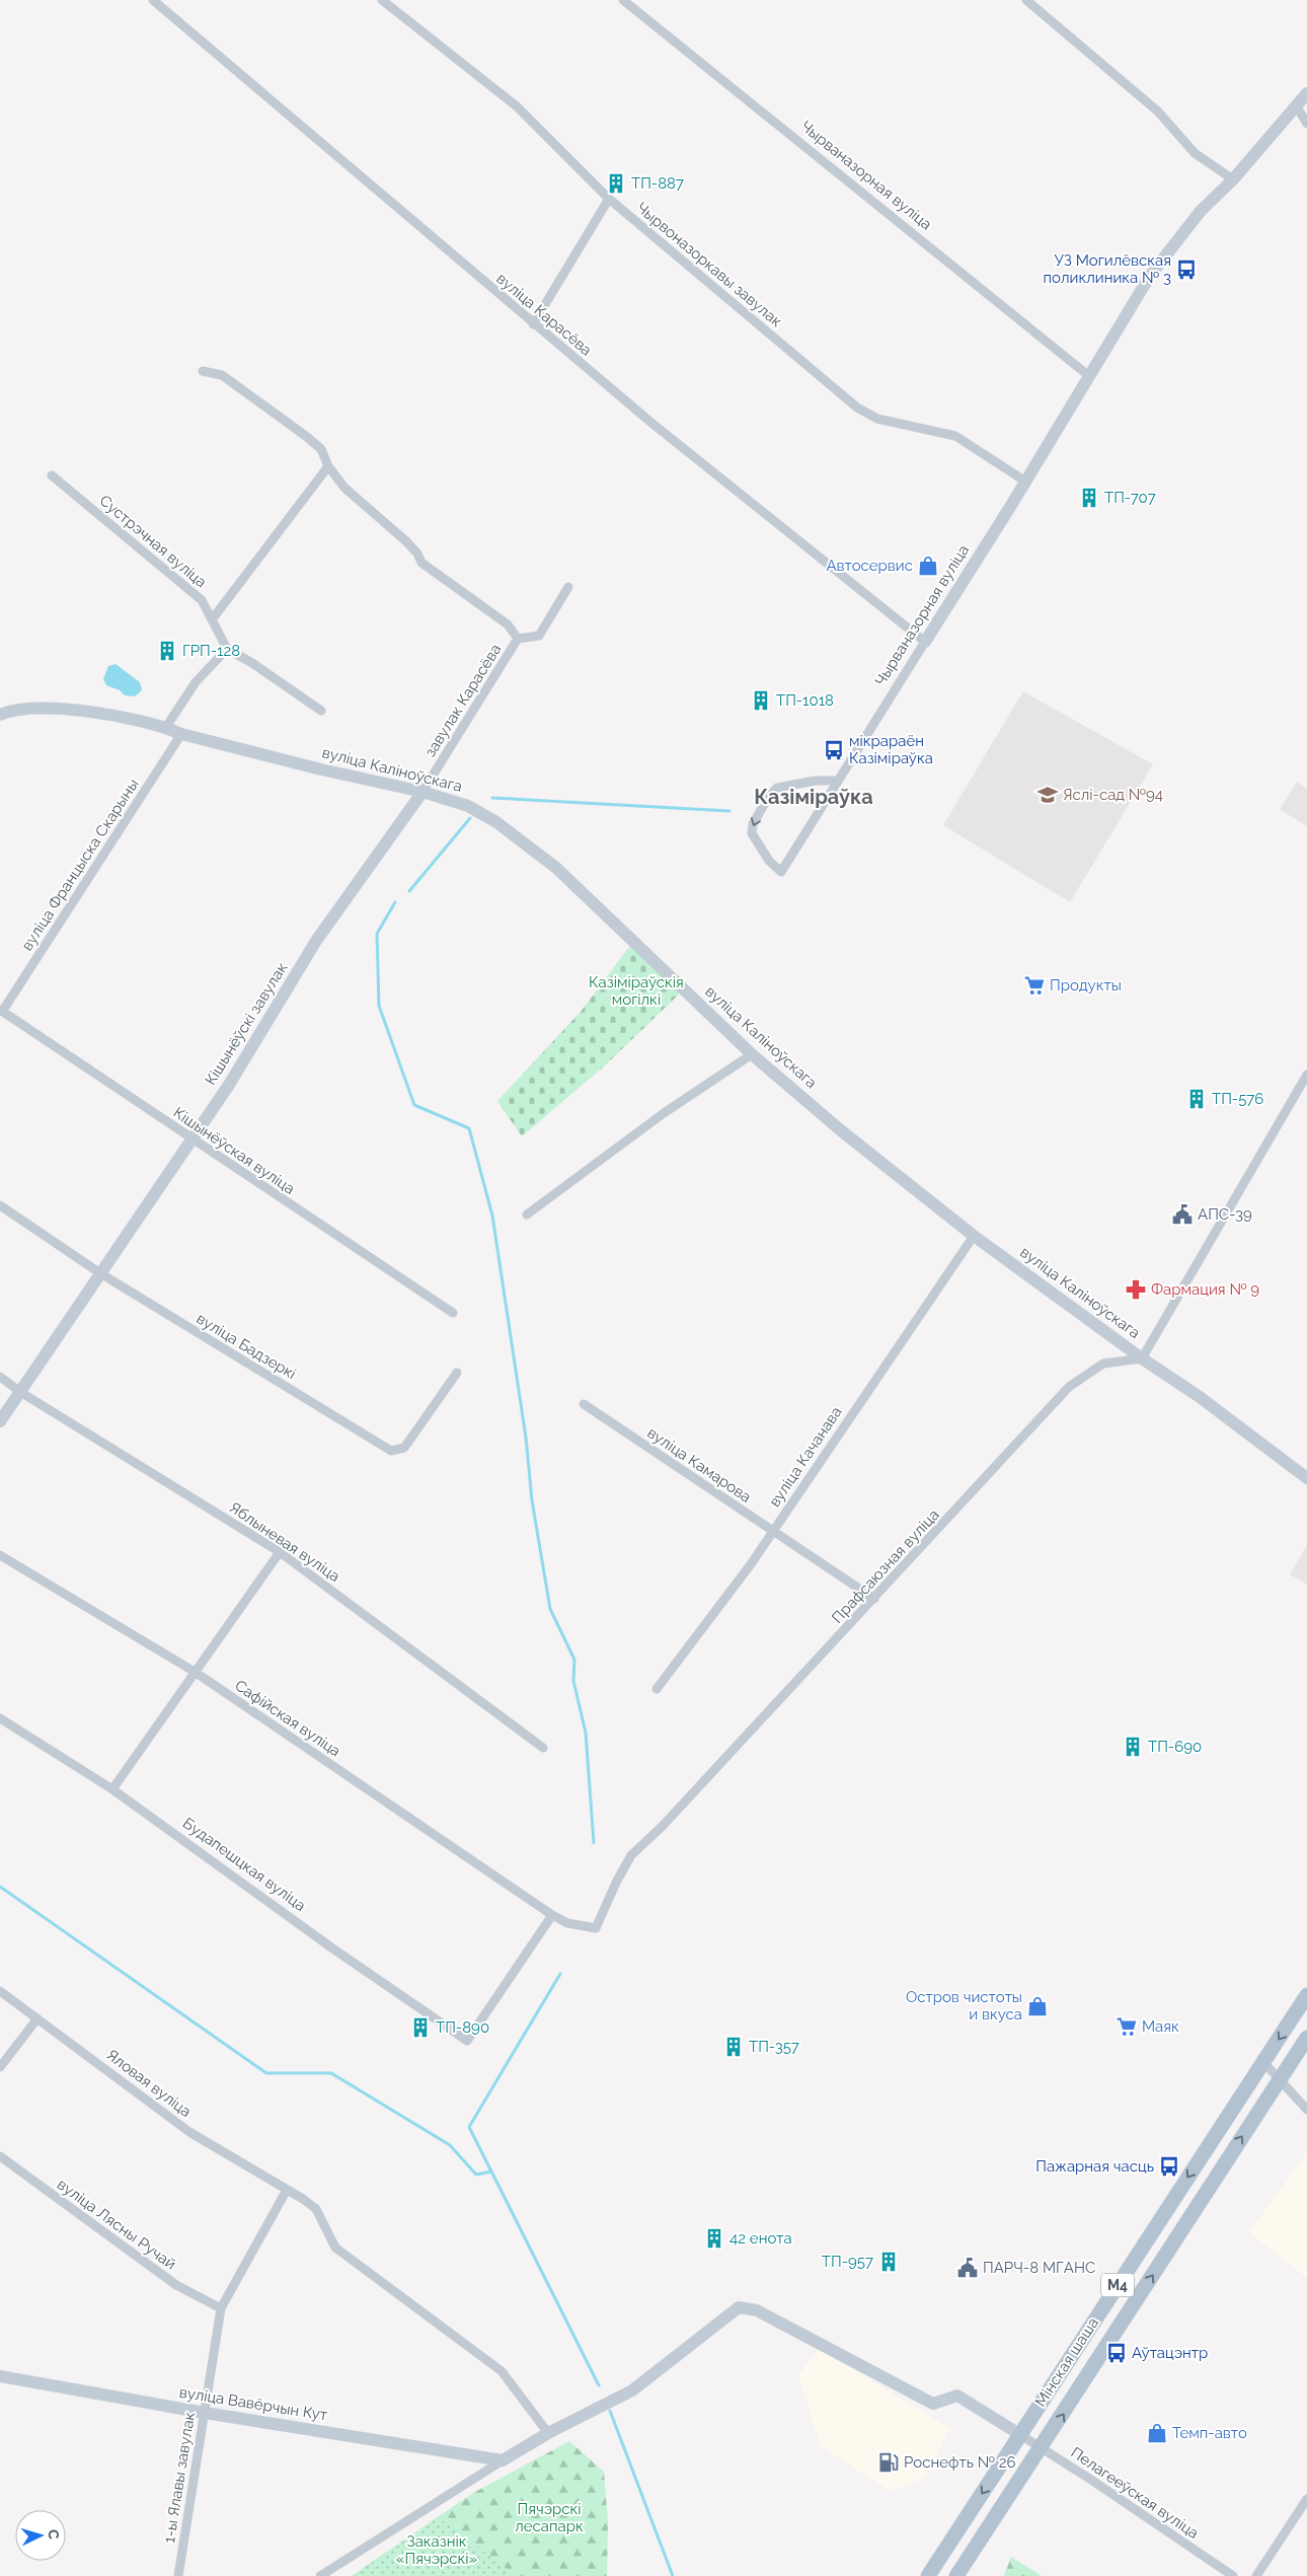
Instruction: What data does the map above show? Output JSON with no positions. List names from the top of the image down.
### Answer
{
  "streets": {
    "main road": ["М4", "Мінская шаша"],
    "street": [
      "Чырваназорная вуліца",
      "Чырвоназоркавы завулак",
      "вуліца Карасёва",
      "Сустрэчная вуліца",
      "завулак Карасёва",
      "вуліца Каліноўскага",
      "вуліца Францыска Скарыны",
      "Кішынёўскі завулак",
      "Кішынёўская вуліца",
      "вуліца Бадзеркі",
      "вуліца Качанава",
      "вуліца Камарова",
      "Яблыневая вуліца",
      "Прафсаюзная вуліца",
      "Сафійская вуліца",
      "Будапешцкая вуліца",
      "Яловая вуліца",
      "вуліца Лясны Ручай",
      "вуліца Вавёрчын Кут",
      "1-ы Ялавы завулак",
      "Пелагееўская вуліца"
    ]
  },
  "crossings": [
    ["Чырваназорная вуліца", "Чырвоназоркавы завулак"],
    ["Чырваназорная вуліца", "вуліца Карасёва"],
    ["завулак Карасёва", "вуліца Каліноўскага"],
    ["завулак Карасёва", "Кішынёўскі завулак"],
    ["вуліца Каліноўскага", "вуліца Францыска Скарыны"],
    ["вуліца Каліноўскага", "Кішынёўскі завулак"],
    ["вуліца Каліноўскага", "вуліца Качанава"],
    ["вуліца Каліноўскага", "Прафсаюзная вуліца"],
    ["вуліца Францыска Скарыны", "Кішынёўская вуліца"],
    ["Кішынёўскі завулак", "Кішынёўская вуліца"],
    ["Кішынёўскі завулак", "вуліца Бадзеркі"],
    ["вуліца Качанава", "вуліца Камарова"],
    ["вуліца Камарова", "Прафсаюзная вуліца"],
    ["Прафсаюзная вуліца", "Сафійская вуліца"],
    ["Прафсаюзная вуліца", "Будапешцкая вуліца"],
    ["Сафійская вуліца", "Будапешцкая вуліца"],
    ["Яловая вуліца", "1-ы Ялавы завулак"],
    ["вуліца Лясны Ручай", "1-ы Ялавы завулак"],
    ["Мінская шаша", "Пелагееўская вуліца"],
    ["вуліца Вавёрчын Кут", "1-ы Ялавы завулак"]
  ],
  "districts": ["Казіміраўка"],
  "parks": ["Казіміраўскія могілкі", "Пячэрскі лесапарк", "Заказнік «Пячэрскі»"],
  "places": {
    "building": [
      "ТП-887",
      "ТП-707",
      "ГРП-128",
      "ТП-1018",
      "ТП-576",
      "ТП-690",
      "ТП-890",
      "ТП-357",
      "42 енота",
      "ТП-957"
    ],
    "bus stop": [
      "УЗ Могилёвская поликлиника № 3",
      "мікрараён Казіміраўка",
      "Пажарная часць",
      "Аўтацэнтр"
    ],
    "shop": ["Автосервис", "Остров чистоты и вкуса", "Темп-авто"],
    "school or university": ["Яслі-сад №94"],
    "supermarket": ["Продукты", "Маяк"],
    "public building": ["АПС-39", "ПАРЧ-8 МГАНС"],
    "pharmacy": ["Фармация № 9"],
    "fuel station": ["Роснефть № 26"]
  },
  "north": "right"
}
